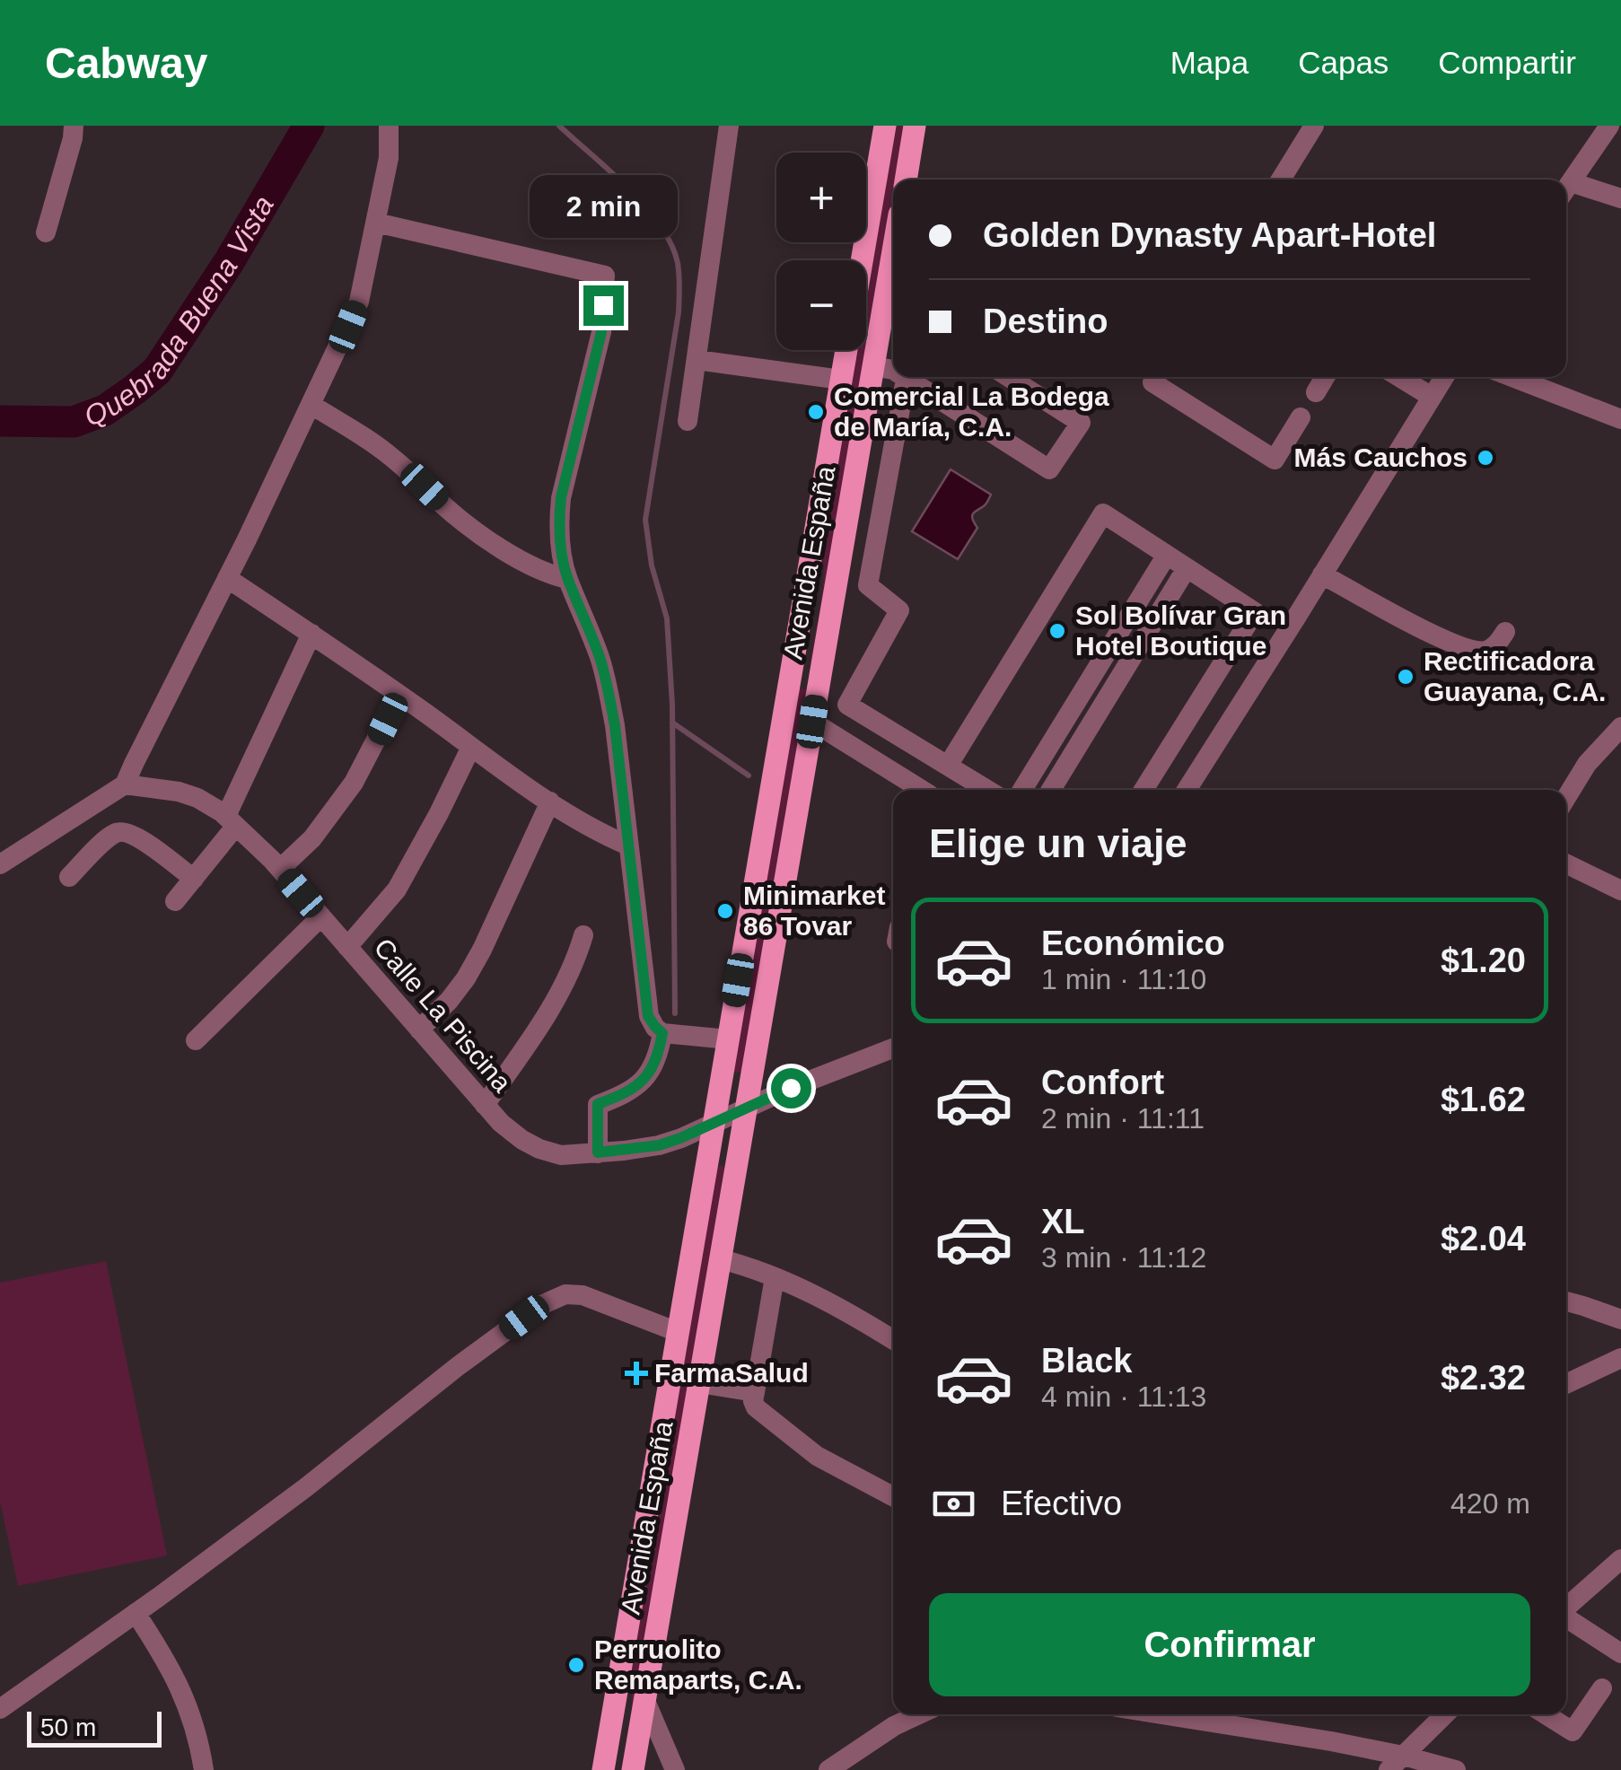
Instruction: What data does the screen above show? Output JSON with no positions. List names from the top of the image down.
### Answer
{
  "streets": {
    "main road": ["Avenida España"],
    "street": ["Calle La Piscina"]
  },
  "crossings": [
    ["Avenida España", "Calle La Piscina"]
  ],
  "water": ["Quebrada Buena Vista"],
  "places": {
    "other": [
      "Comercial La Bodega de María, C.A.",
      "Más Cauchos",
      "Sol Bolívar Gran Hotel Boutique",
      "Rectificadora Guayana, C.A.",
      "Minimarket 86 Tovar",
      "Perruolito Remaparts, C.A."
    ],
    "health": ["FarmaSalud"]
  },
  "scale_bar": "50 m",
  "page": {
    "header": "Cabway",
    "nav": ["Mapa", "Capas", "Compartir"],
    "map_buttons": ["+", "−"],
    "bubble": "2 min",
    "banner": ["Golden Dynasty Apart-Hotel", "Destino"],
    "heading": "Elige un viaje",
    "list": [
      {
        "name": "Económico",
        "note": "1 min · 11:10",
        "value": "$1.20"
      },
      {
        "name": "Confort",
        "note": "2 min · 11:11",
        "value": "$1.62"
      },
      {
        "name": "XL",
        "note": "3 min · 11:12",
        "value": "$2.04"
      },
      {
        "name": "Black",
        "note": "4 min · 11:13",
        "value": "$2.32"
      }
    ],
    "pay": ["Efectivo", "420 m"],
    "buttons": "Confirmar",
    "scale": "50 m"
  }
}
